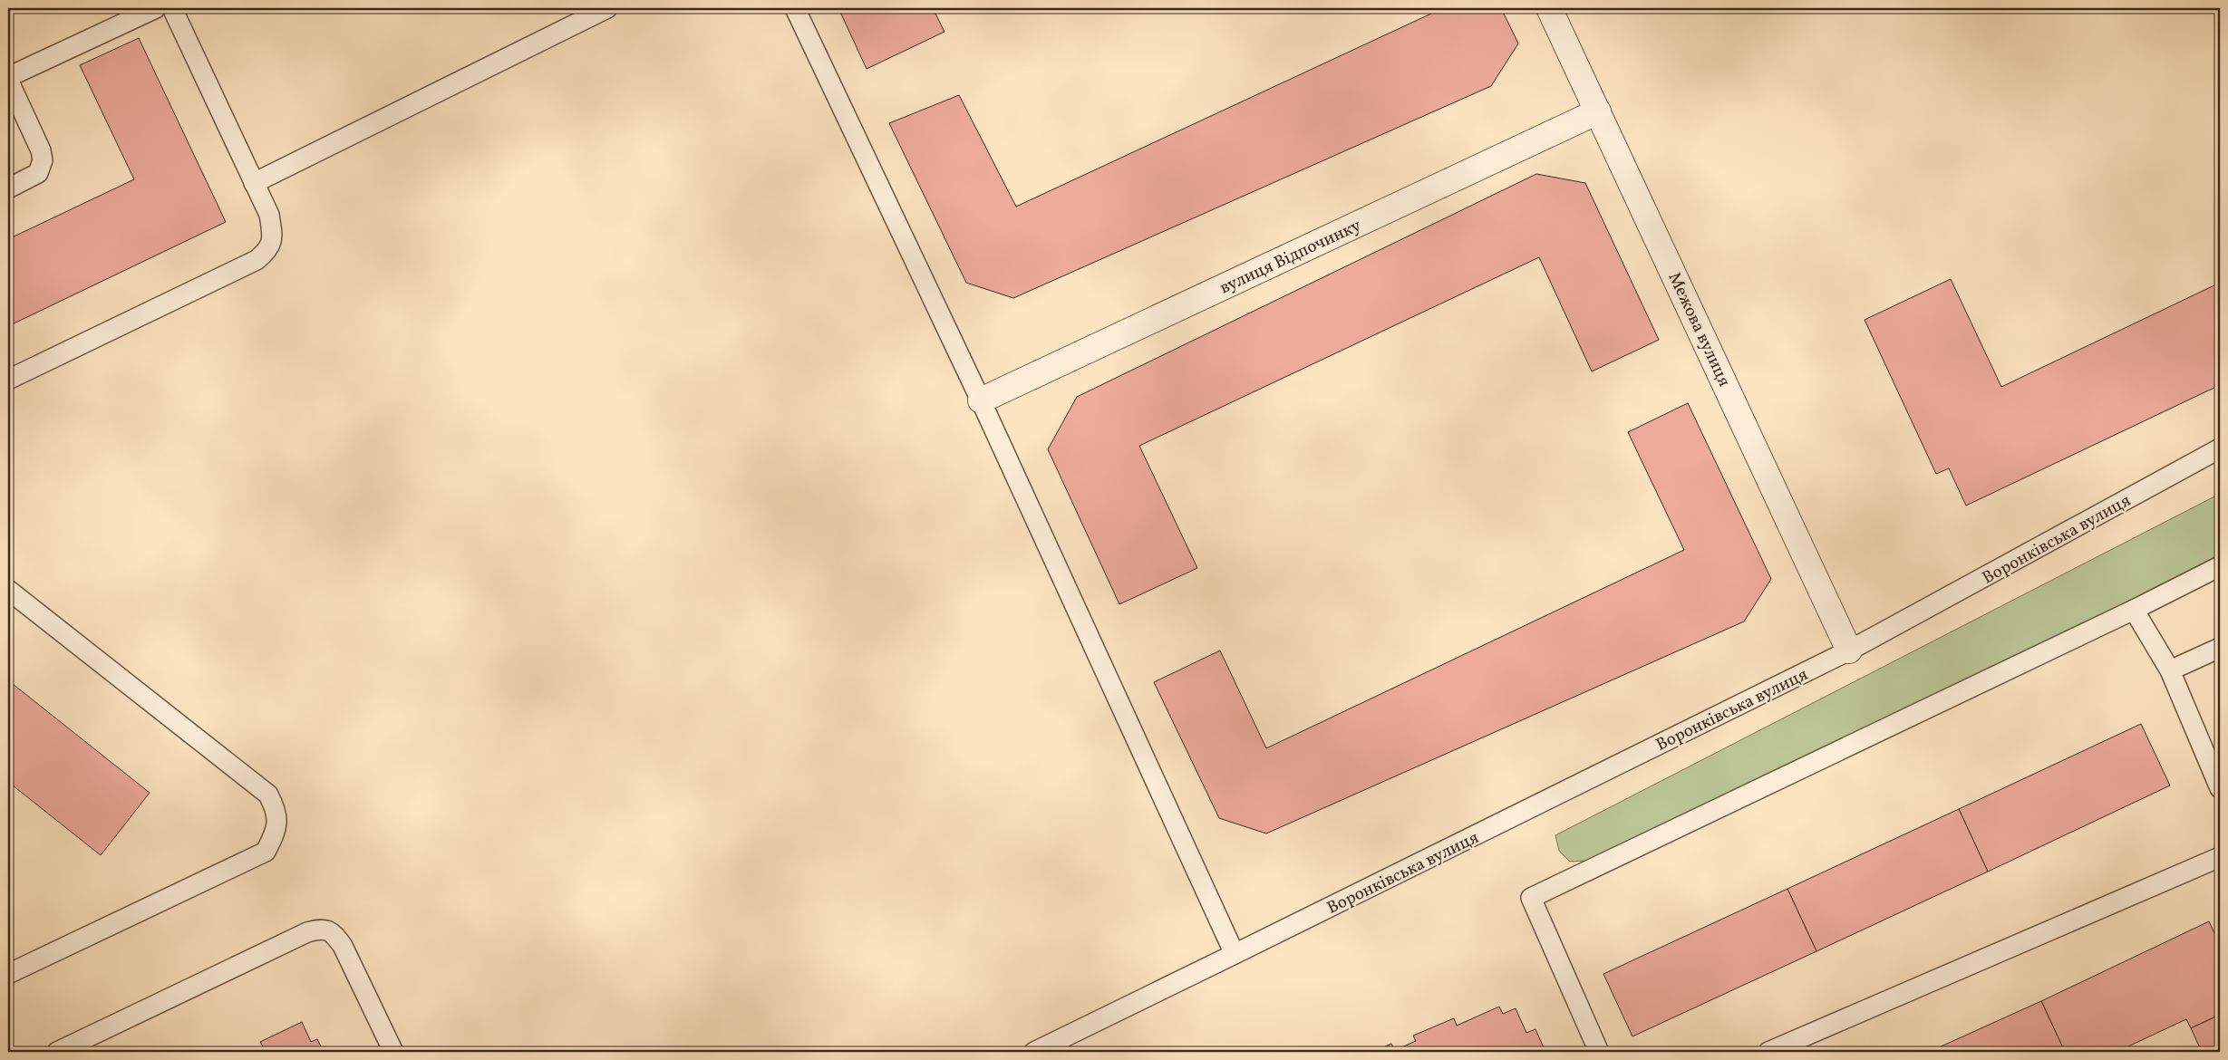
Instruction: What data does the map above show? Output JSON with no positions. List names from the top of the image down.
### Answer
{
  "streets": {
    "street": ["вулиця Відпочинку", "Межова вулиця"],
    "lane": ["Воронківська вулиця"]
  },
  "crossings": [
    ["вулиця Відпочинку", "Межова вулиця"],
    ["Межова вулиця", "Воронківська вулиця"]
  ]
}
